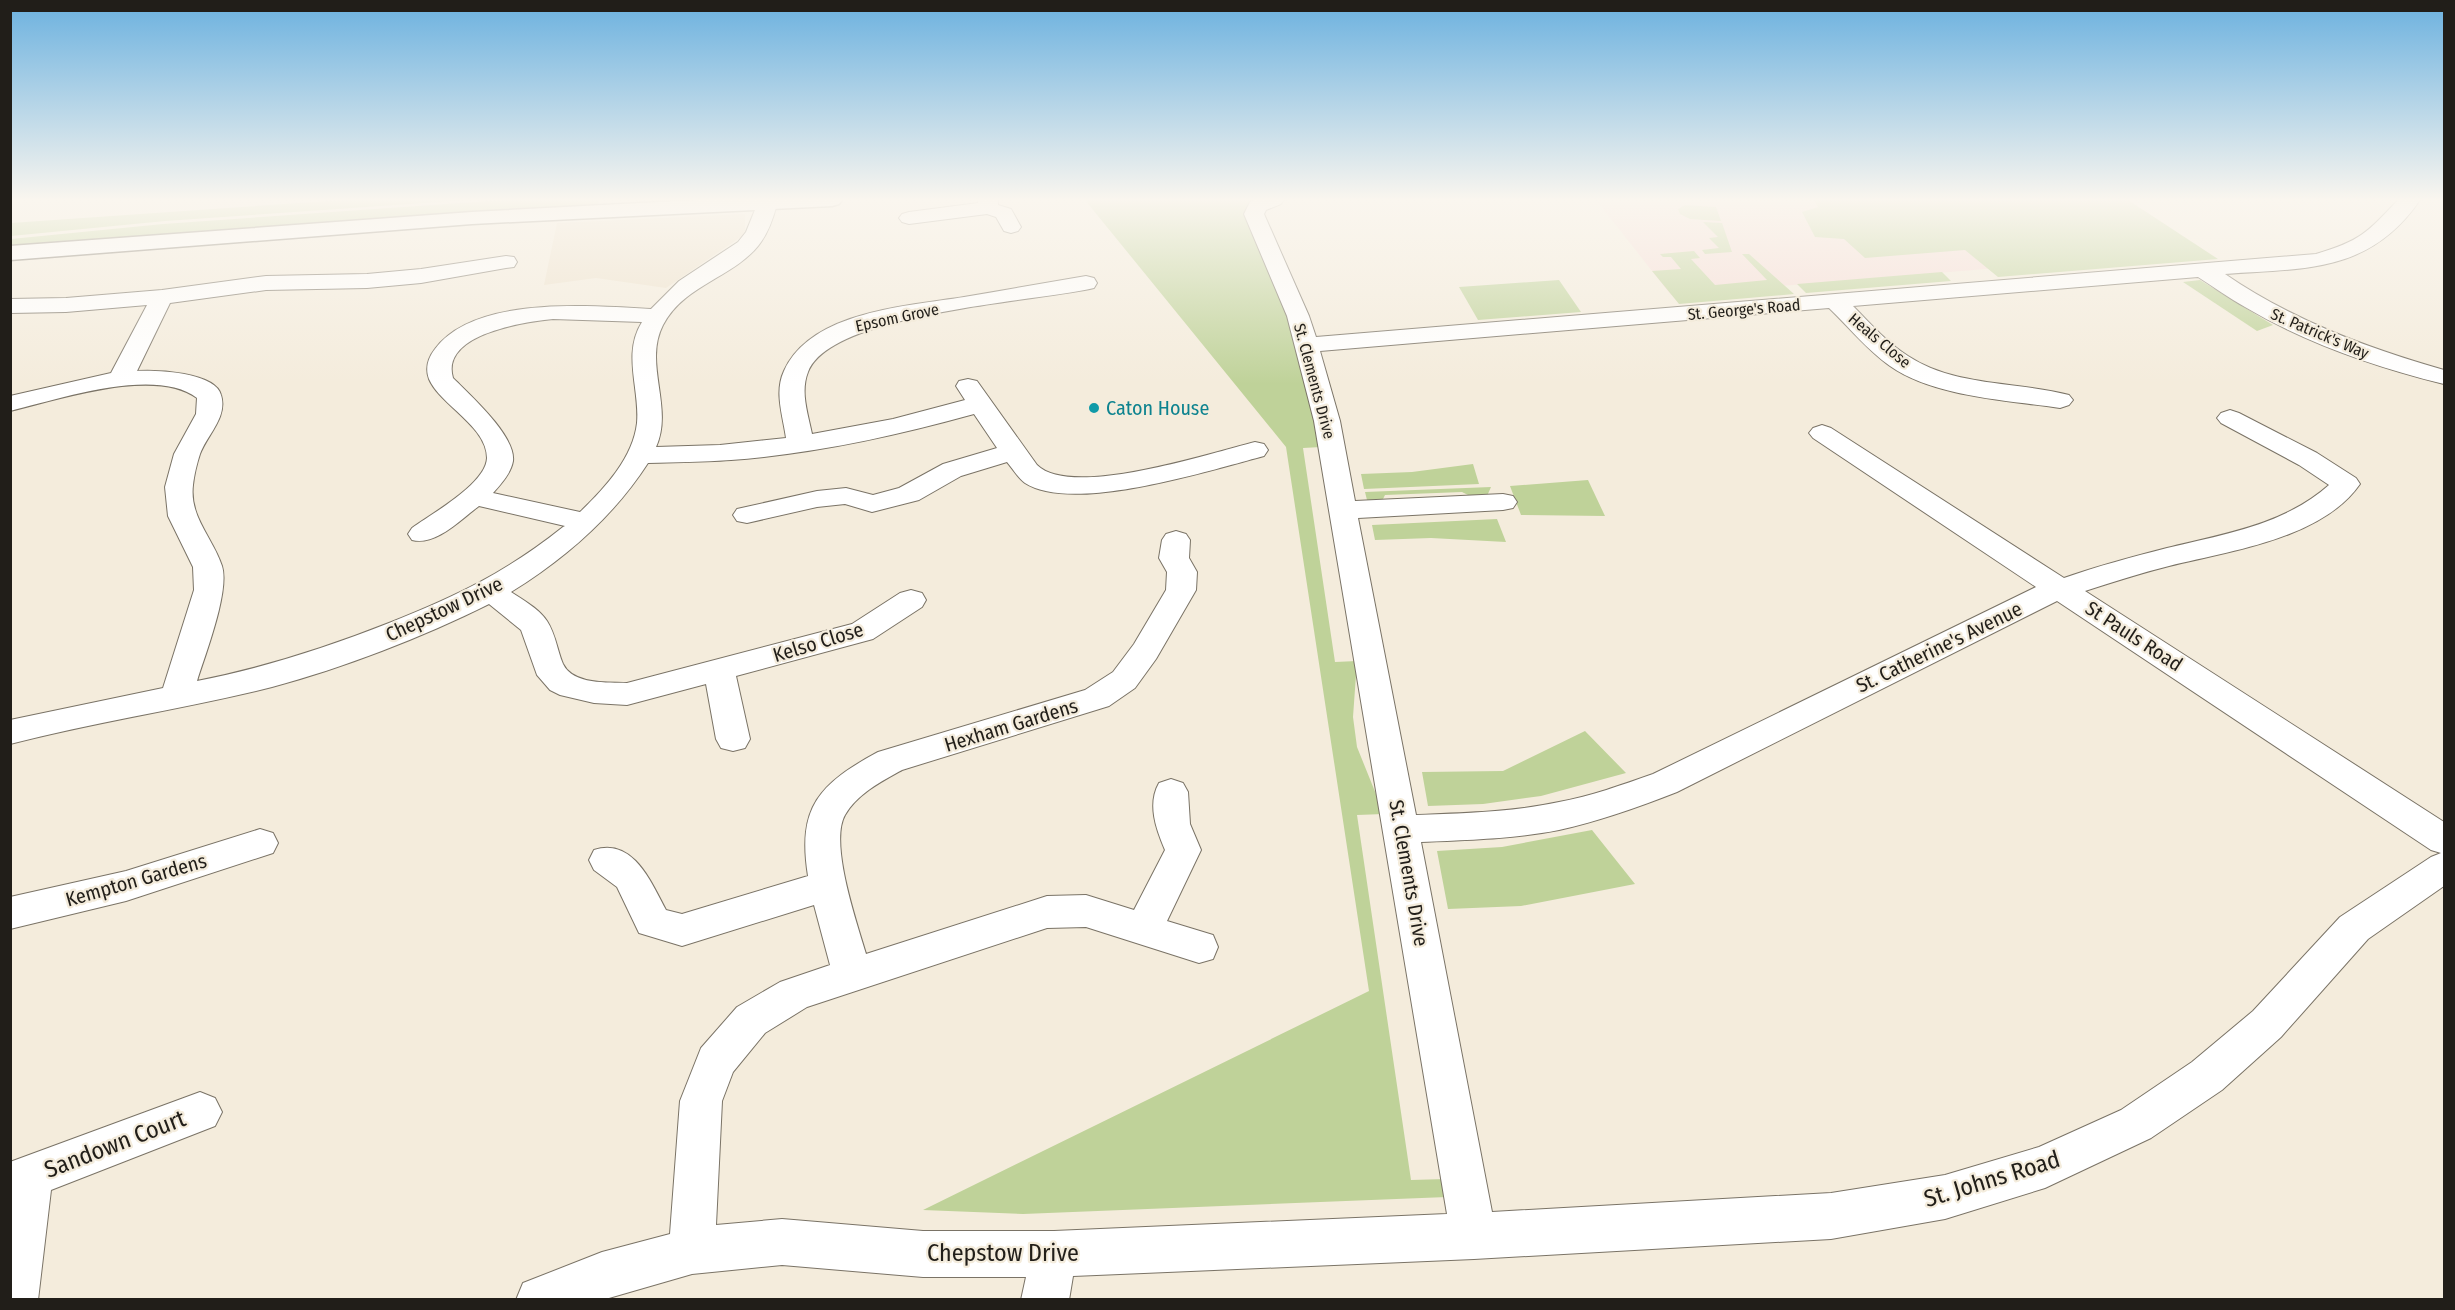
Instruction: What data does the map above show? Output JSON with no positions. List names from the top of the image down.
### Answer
{
  "streets": {
    "street": [
      "St. George's Road",
      "Epsom Grove",
      "St. Patrick's Way",
      "Heals Close",
      "St. Clements Drive",
      "Chepstow Drive",
      "St Pauls Road",
      "Kelso Close",
      "St. Catherine's Avenue",
      "Hexham Gardens",
      "Kempton Gardens",
      "Sandown Court",
      "St. Johns Road"
    ]
  },
  "crossings": [
    ["St. George's Road", "St. Patrick's Way"],
    ["St. George's Road", "Heals Close"],
    ["St. George's Road", "St. Clements Drive"],
    ["St. Clements Drive", "Chepstow Drive"],
    ["St. Clements Drive", "St. Catherine's Avenue"],
    ["St. Clements Drive", "St. Johns Road"],
    ["Chepstow Drive", "Kelso Close"],
    ["Chepstow Drive", "St. Johns Road"],
    ["St Pauls Road", "St. Catherine's Avenue"]
  ],
  "places": ["Caton House"]
}
